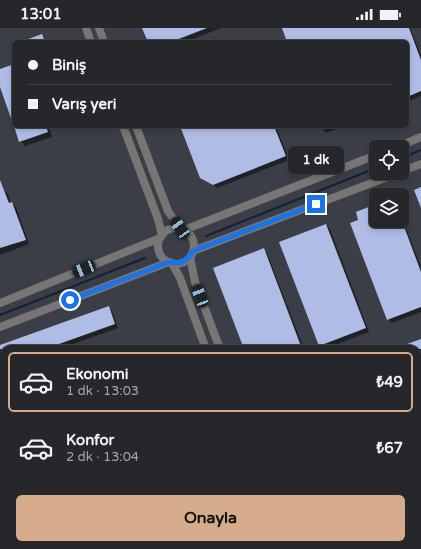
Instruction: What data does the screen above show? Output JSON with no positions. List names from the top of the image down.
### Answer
{
  "page": {
    "status": "13:01",
    "banner": ["Biniş", "Varış yeri"],
    "bubble": "1 dk",
    "list": [
      {
        "name": "Ekonomi",
        "note": "1 dk · 13:03",
        "value": "₺49"
      },
      {
        "name": "Konfor",
        "note": "2 dk · 13:04",
        "value": "₺67"
      }
    ],
    "buttons": "Onayla"
  }
}
